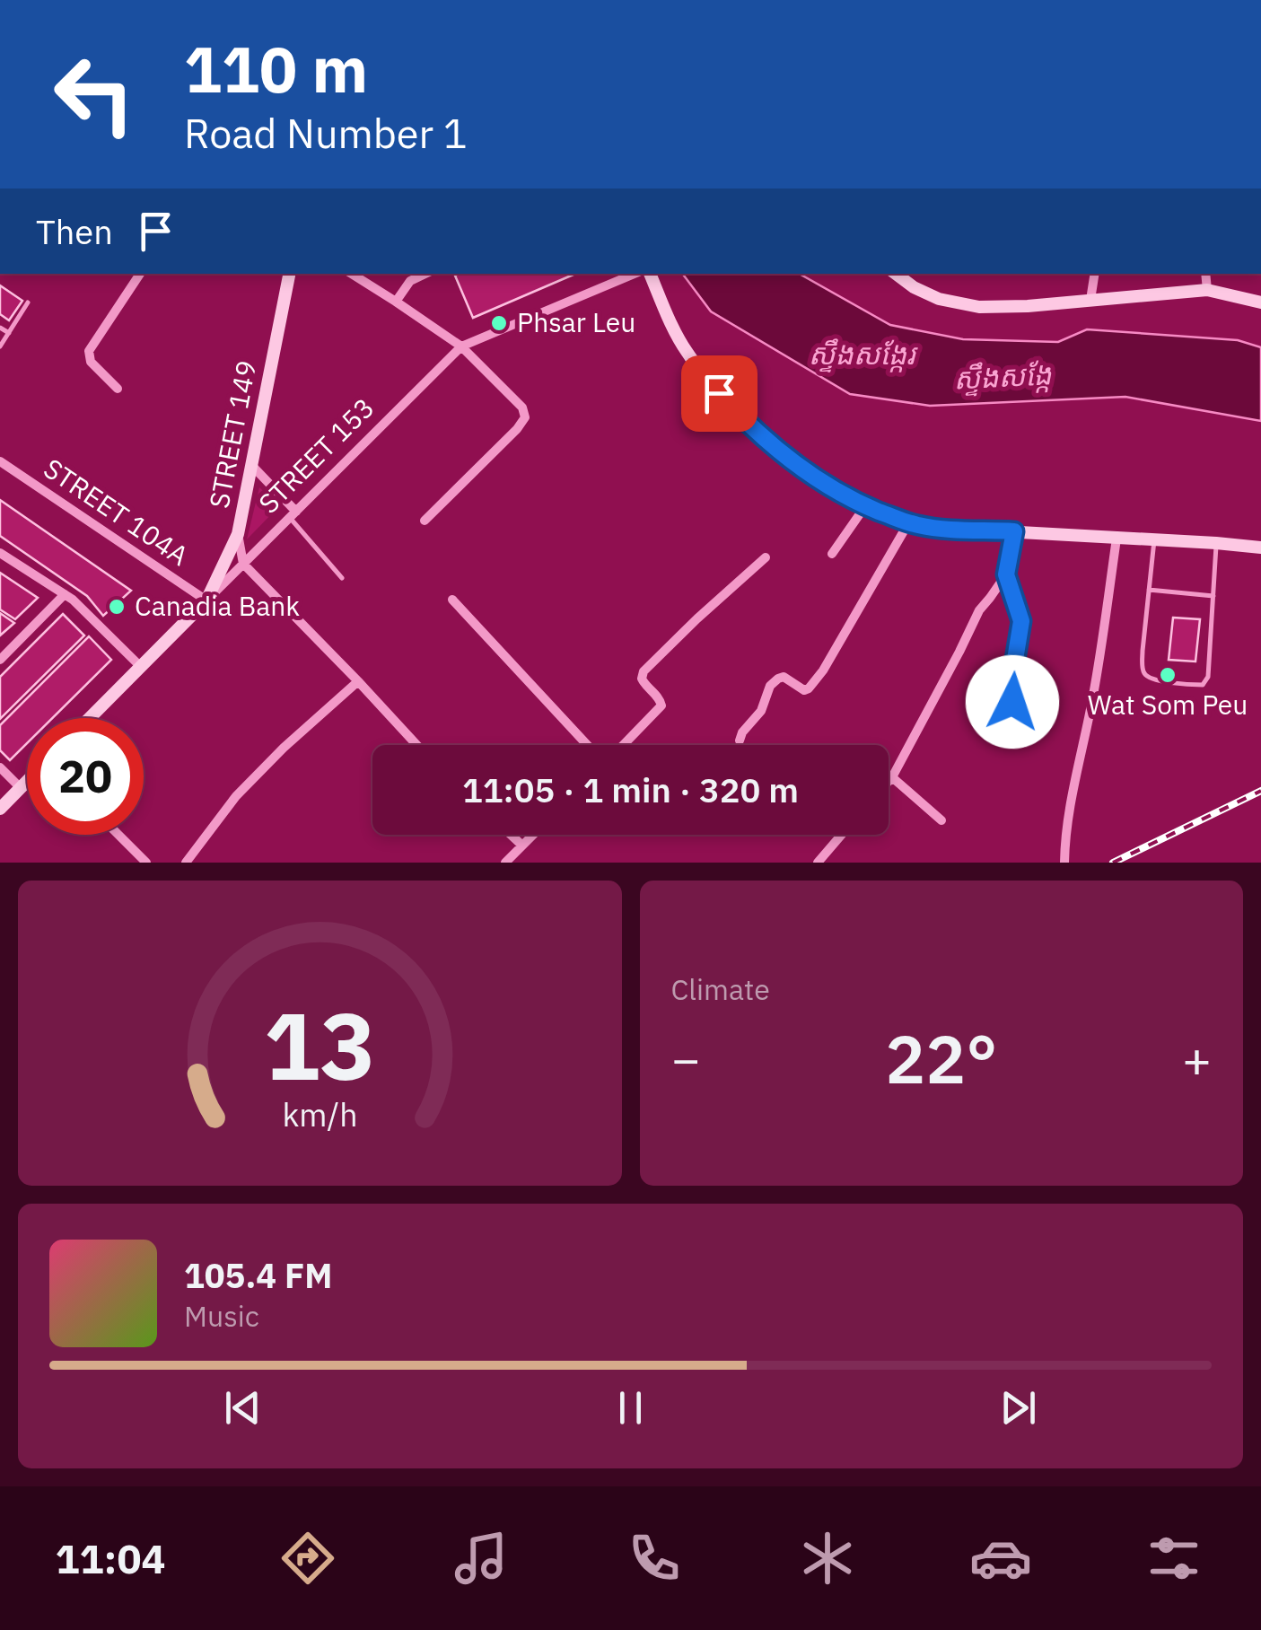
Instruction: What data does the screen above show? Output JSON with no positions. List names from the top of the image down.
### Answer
{
  "streets": {
    "street": ["STREET 149", "STREET 153", "STREET 104A"]
  },
  "crossings": [
    ["STREET 149", "STREET 153"],
    ["STREET 149", "STREET 104A"],
    ["STREET 153", "STREET 104A"]
  ],
  "water": ["ស្ទឹងសង្កែរ", "ស្ទឹងសង្កែ"],
  "places": ["Phsar Leu", "Canadia Bank", "Wat Som Peu"],
  "page": {
    "turn": ["110 m", "Road Number 1"],
    "then": "Then",
    "limit": "20",
    "trip": "11:05 · 1 min · 320 m",
    "tile": "Climate",
    "heat": ["−", "22°", "+"],
    "song": ["105.4 FM", "Music"],
    "tabs": "11:04",
    "gauge": ["13", "km/h"]
  }
}
